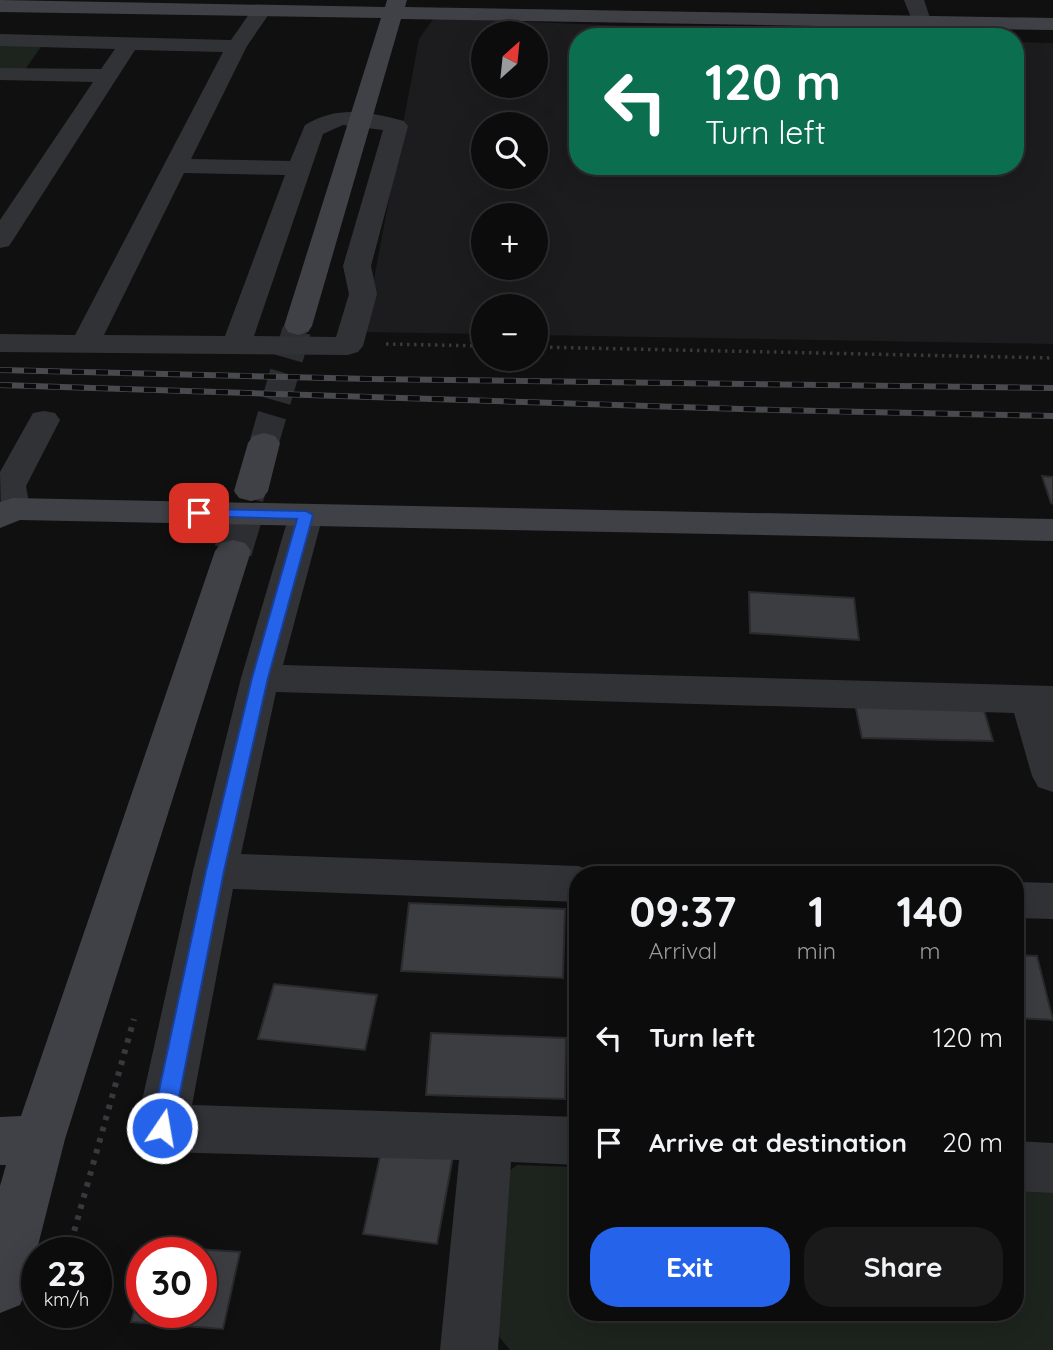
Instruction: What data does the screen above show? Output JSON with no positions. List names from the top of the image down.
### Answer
{
  "north": "top right",
  "page": {
    "map_buttons": ["+", "−"],
    "turn": ["120 m", "Turn left"],
    "eta": [
      "09:37",
      "Arrival",
      "1",
      "min",
      "140",
      "m"
    ],
    "list": [
      {
        "name": "Turn left",
        "value": "120 m"
      },
      {
        "name": "Arrive at destination",
        "value": "20 m"
      }
    ],
    "buttons": ["Exit", "Share"],
    "speed": "23 km/h",
    "limit": "30"
  }
}
